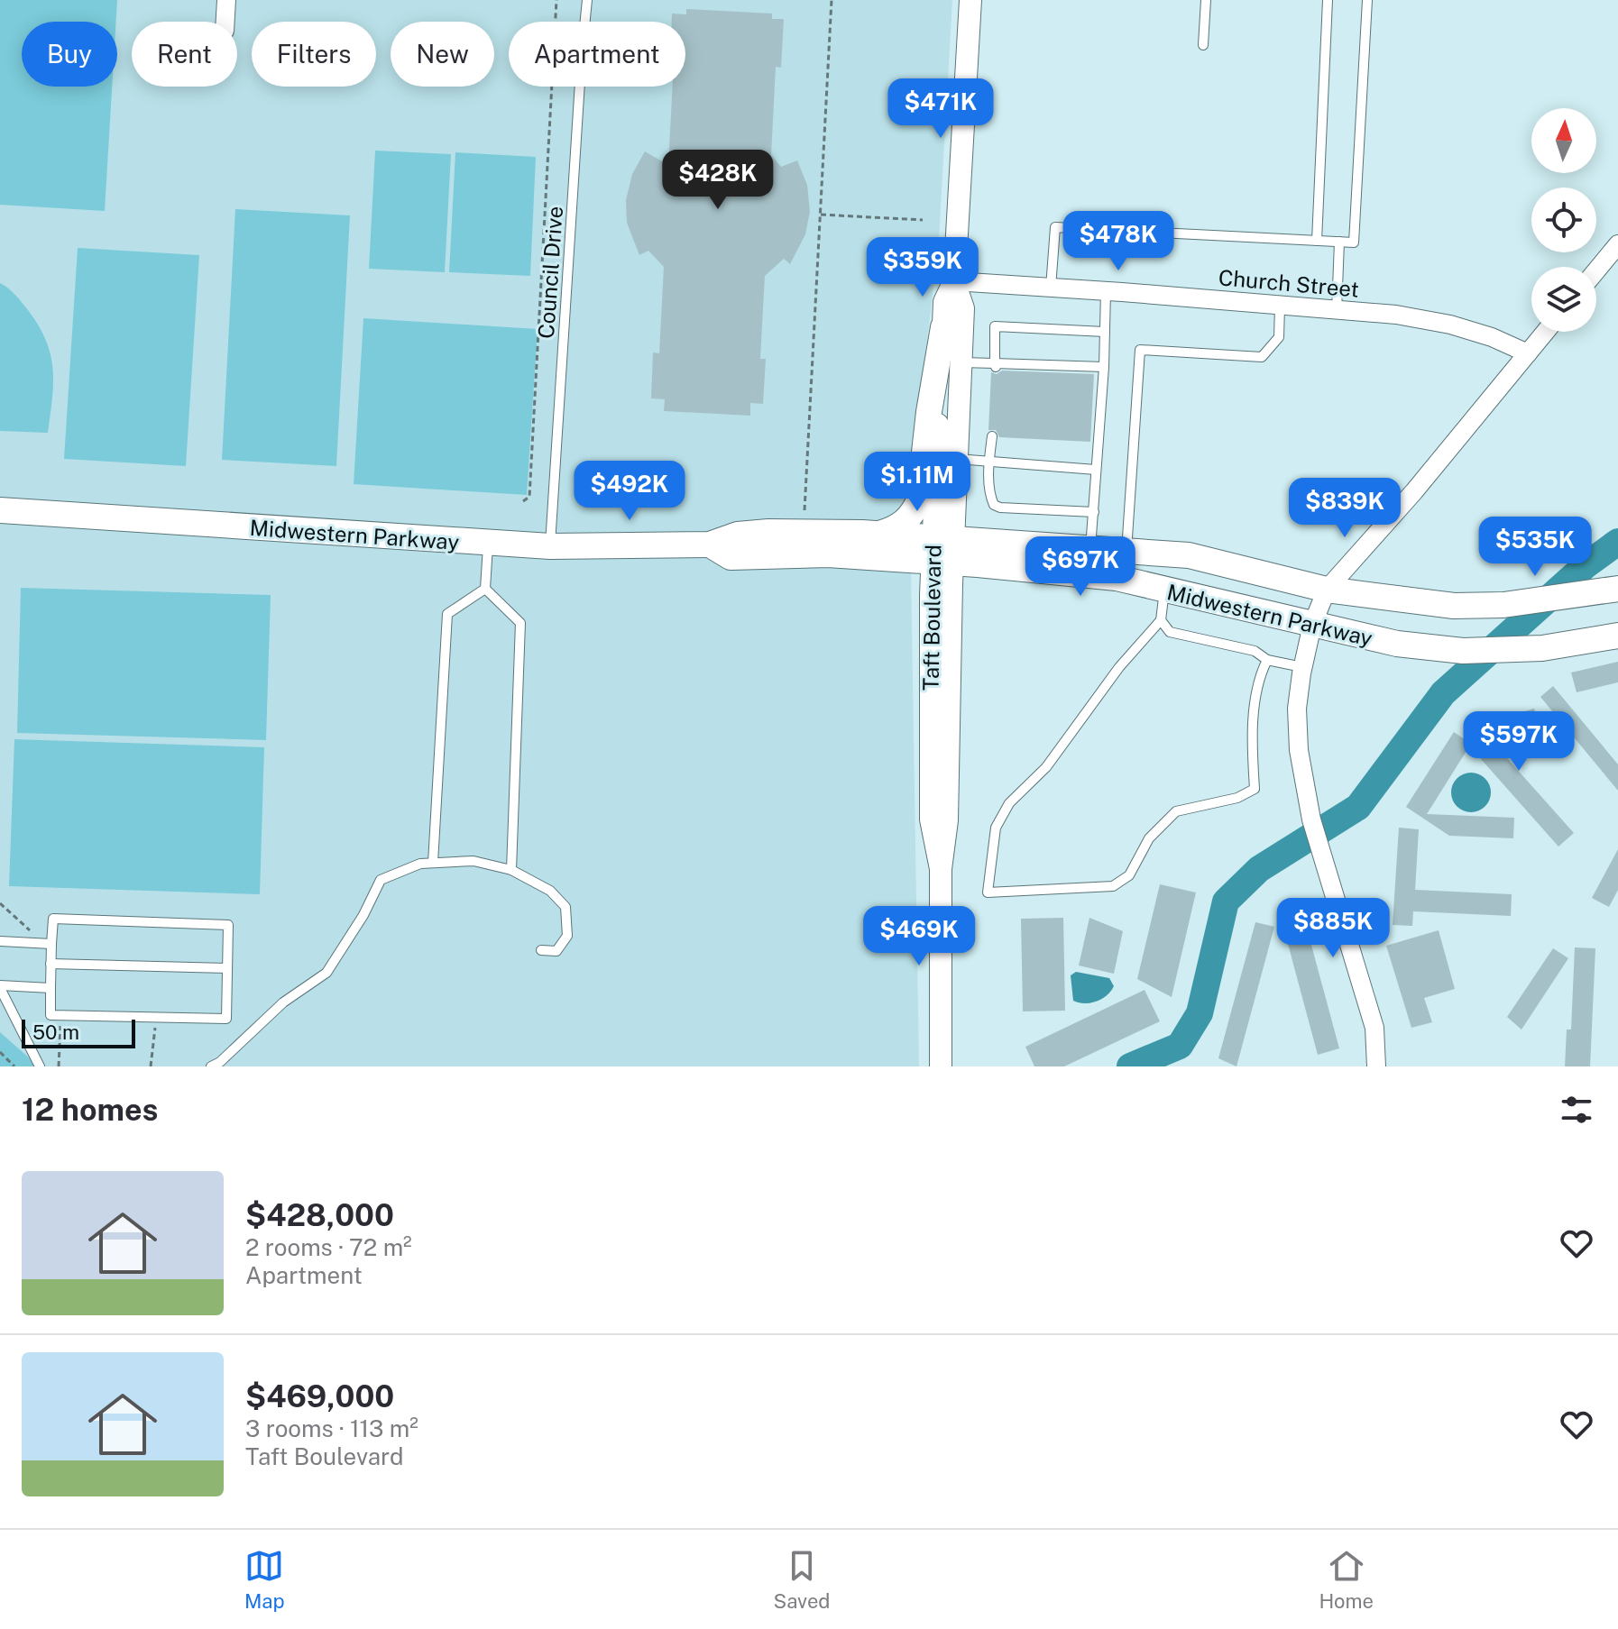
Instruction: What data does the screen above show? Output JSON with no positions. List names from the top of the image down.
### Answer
{
  "streets": {
    "main road": ["Midwestern Parkway"],
    "street": ["Church Street", "Taft Boulevard"],
    "lane": ["Council Drive"]
  },
  "crossings": [
    ["Council Drive", "Midwestern Parkway"],
    ["Church Street", "Taft Boulevard"],
    ["Midwestern Parkway", "Taft Boulevard"]
  ],
  "scale_bar": "50 m",
  "north": "top",
  "page": {
    "chip": [
      "Buy",
      "Rent",
      "Filters",
      "New",
      "Apartment"
    ],
    "price": [
      "$471K",
      "$428K",
      "$478K",
      "$359K",
      "$1.11M",
      "$492K",
      "$839K",
      "$535K",
      "$697K",
      "$597K",
      "$885K",
      "$469K"
    ],
    "scale": "50 m",
    "heading": "12 homes",
    "list": [
      {
        "name": "$428,000",
        "note": "2 rooms · 72 m² · Apartment"
      },
      {
        "name": "$469,000",
        "note": "3 rooms · 113 m² · Taft Boulevard"
      }
    ],
    "tabs": ["Map", "Saved", "Home"]
  }
}
